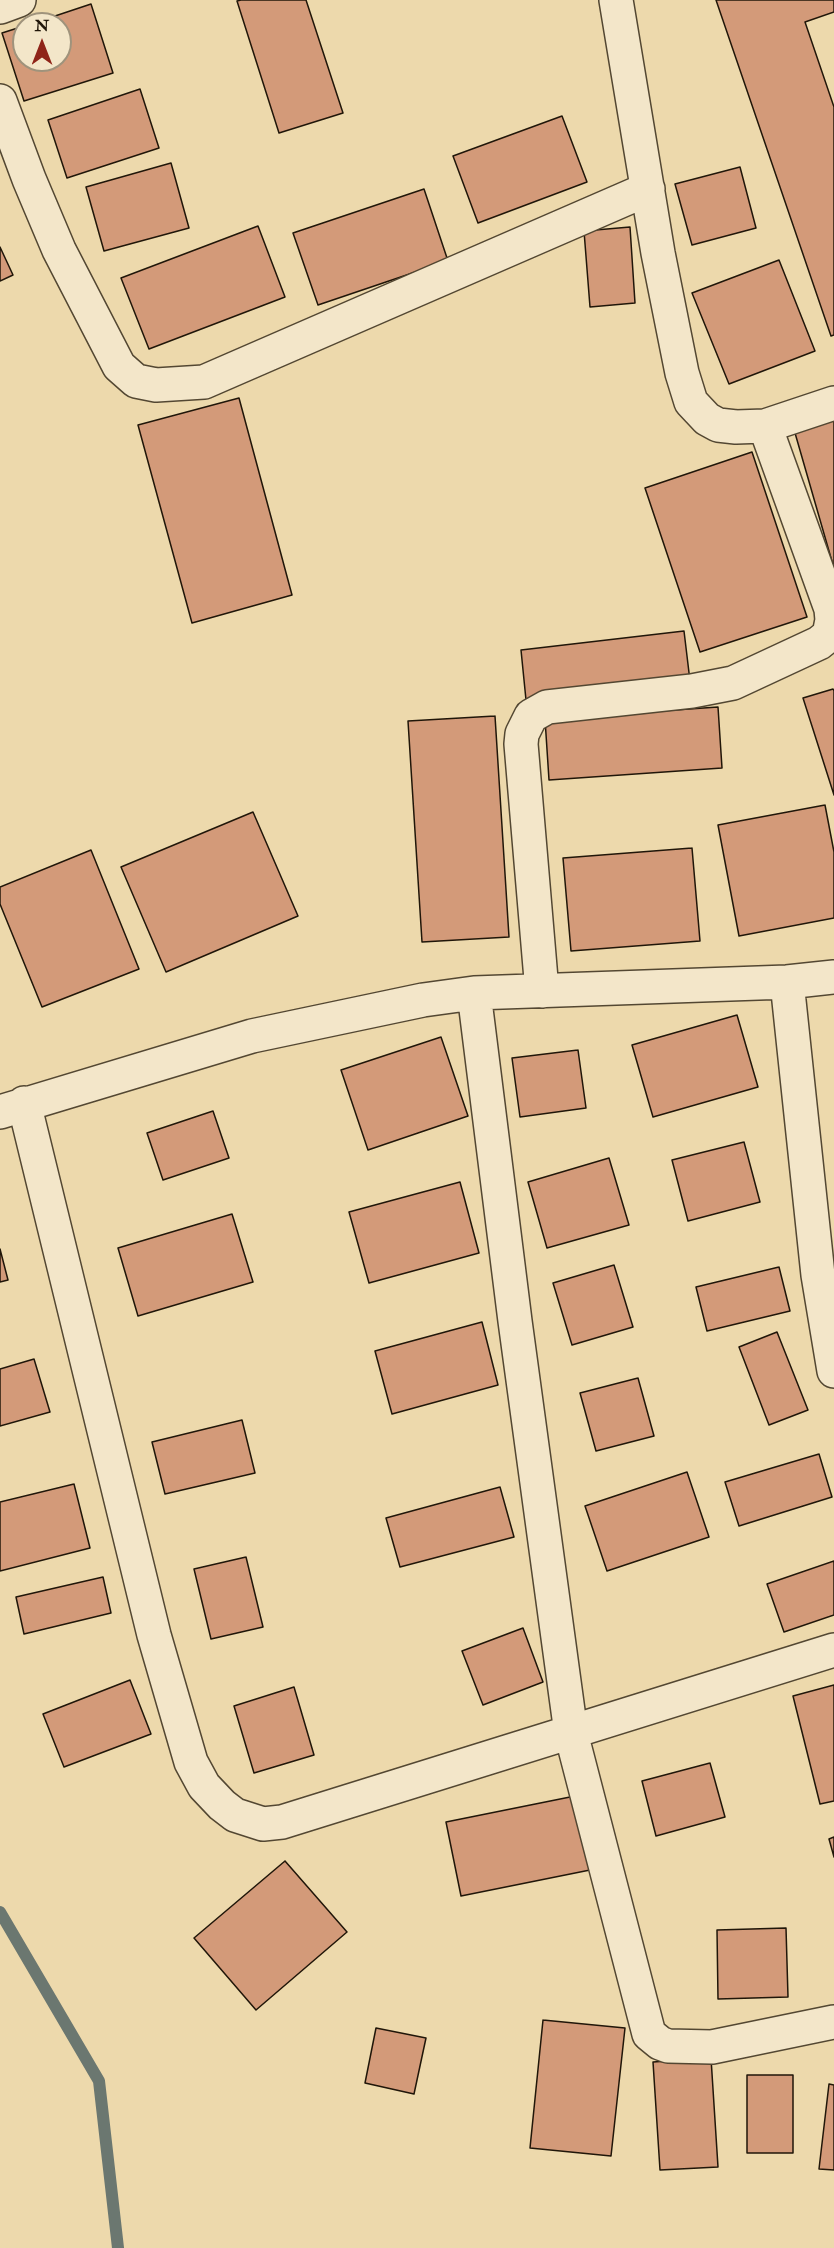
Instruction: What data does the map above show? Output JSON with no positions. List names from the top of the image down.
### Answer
{
  "north": "top"
}
